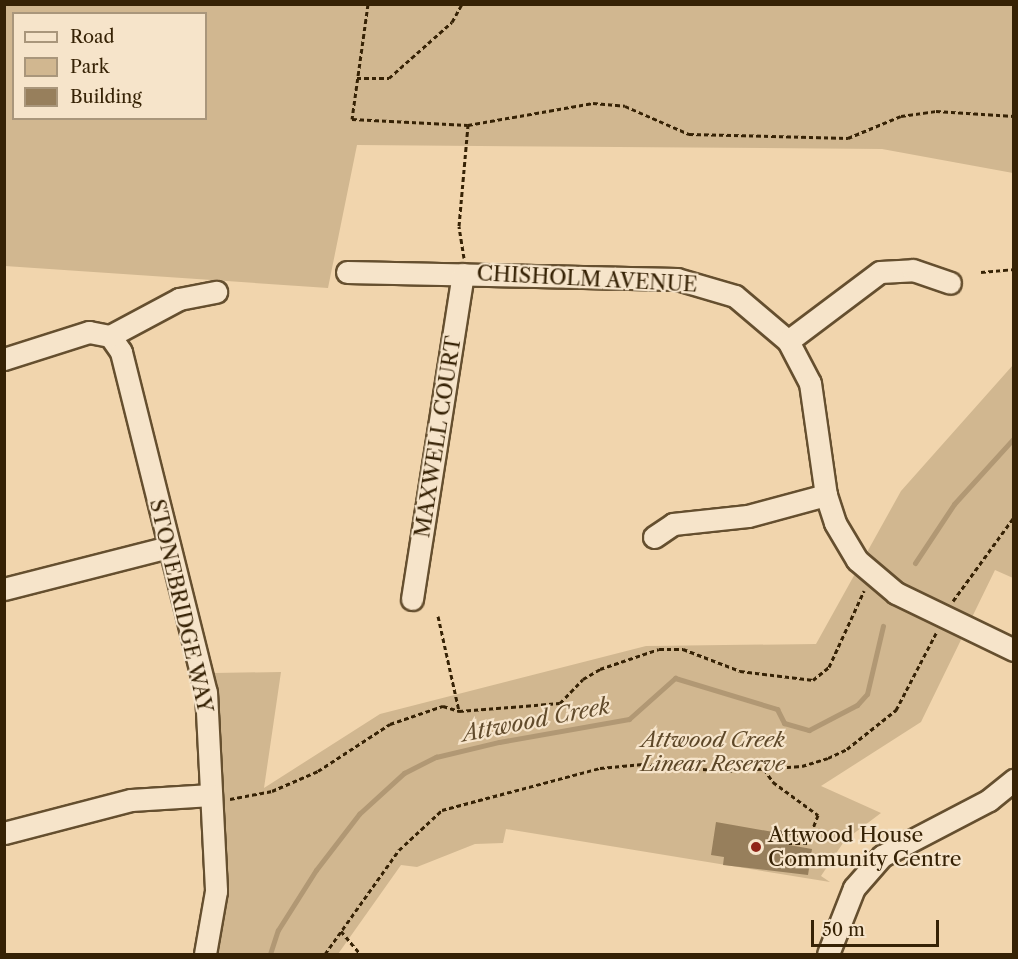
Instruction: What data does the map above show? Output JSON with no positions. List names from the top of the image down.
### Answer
{
  "streets": {
    "street": ["CHISHOLM AVENUE", "MAXWELL COURT", "STONEBRIDGE WAY"]
  },
  "crossings": [
    ["CHISHOLM AVENUE", "MAXWELL COURT"]
  ],
  "water": ["Attwood Creek"],
  "parks": ["Attwood Creek Linear Reserve"],
  "places": ["Attwood House Community Centre"],
  "legend": ["Road", "Park", "Building"],
  "scale_bar": "50 m"
}
